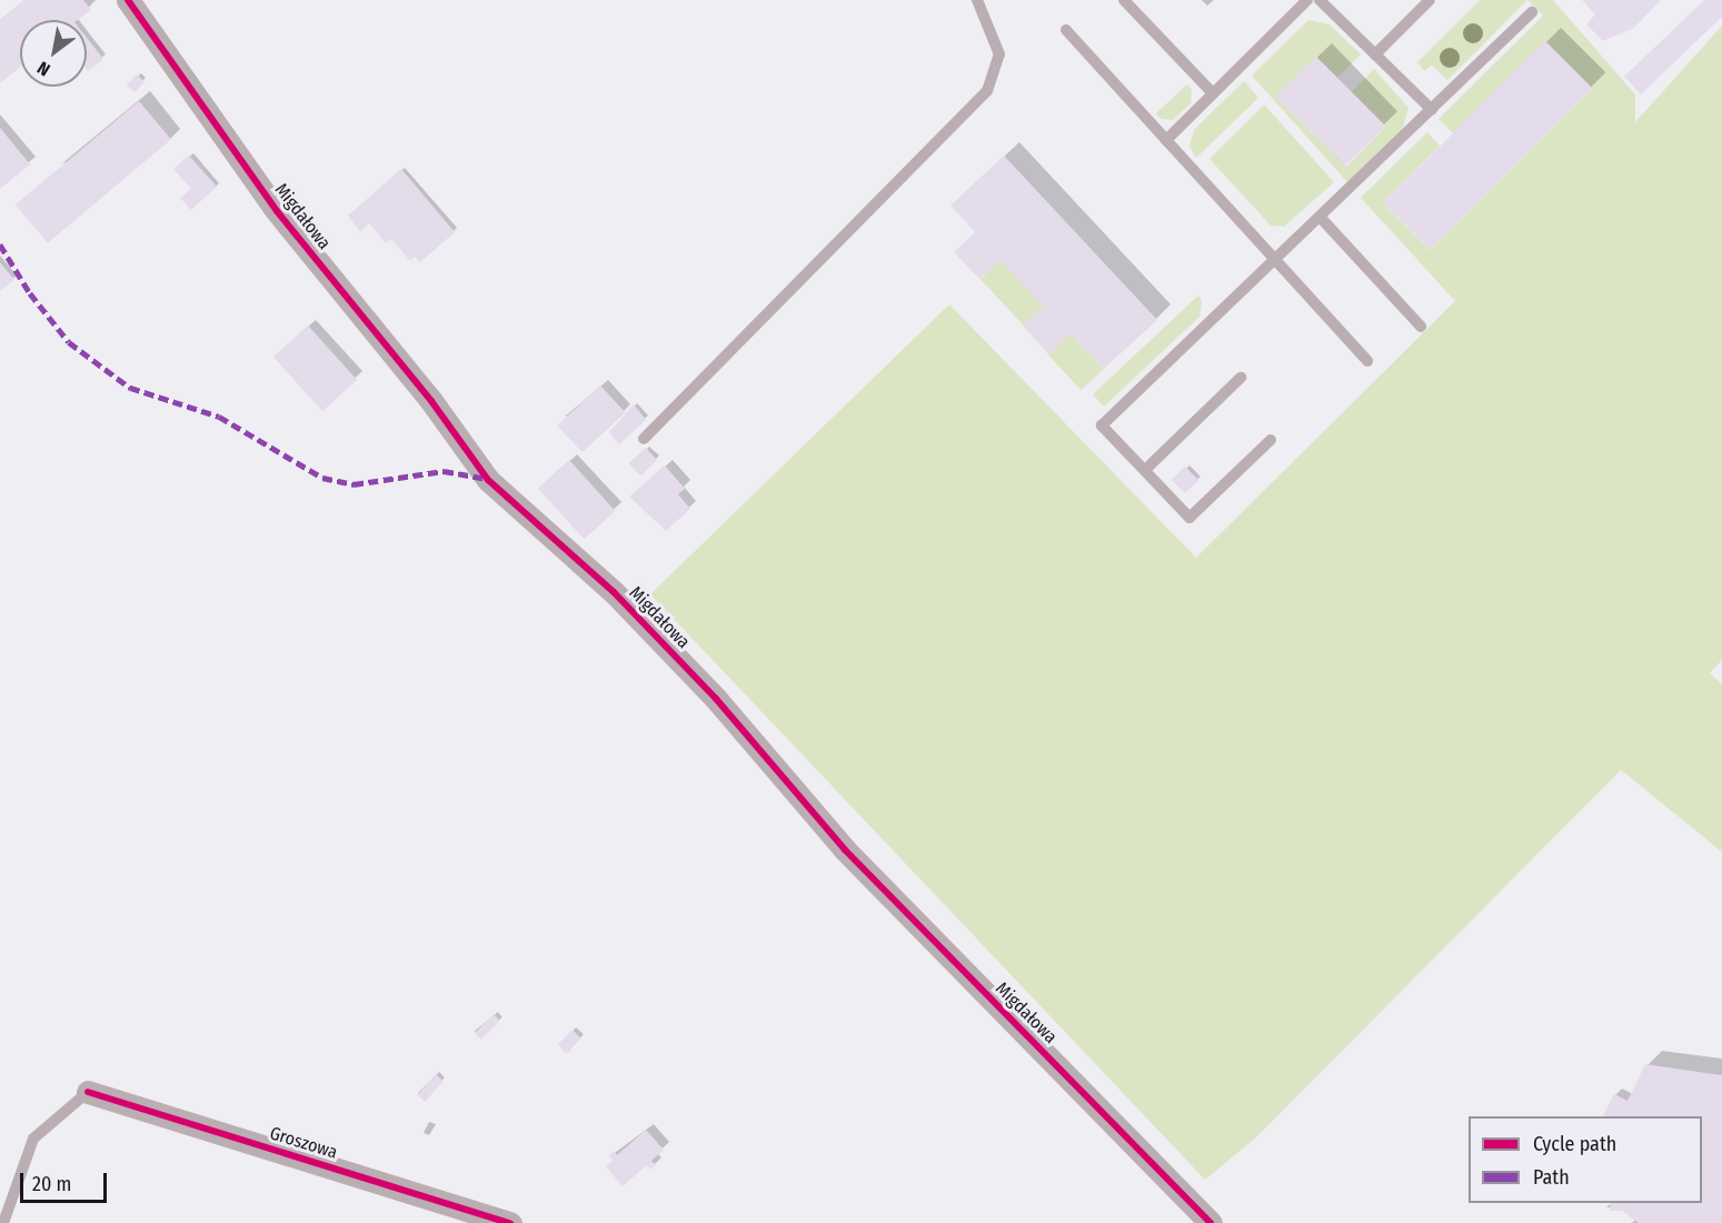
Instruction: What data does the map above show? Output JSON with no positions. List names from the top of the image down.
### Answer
{
  "streets": {
    "street": ["Migdałowa", "Groszowa"]
  },
  "legend": ["Cycle path", "Path"],
  "scale_bar": "20 m",
  "north": "bottom left"
}
